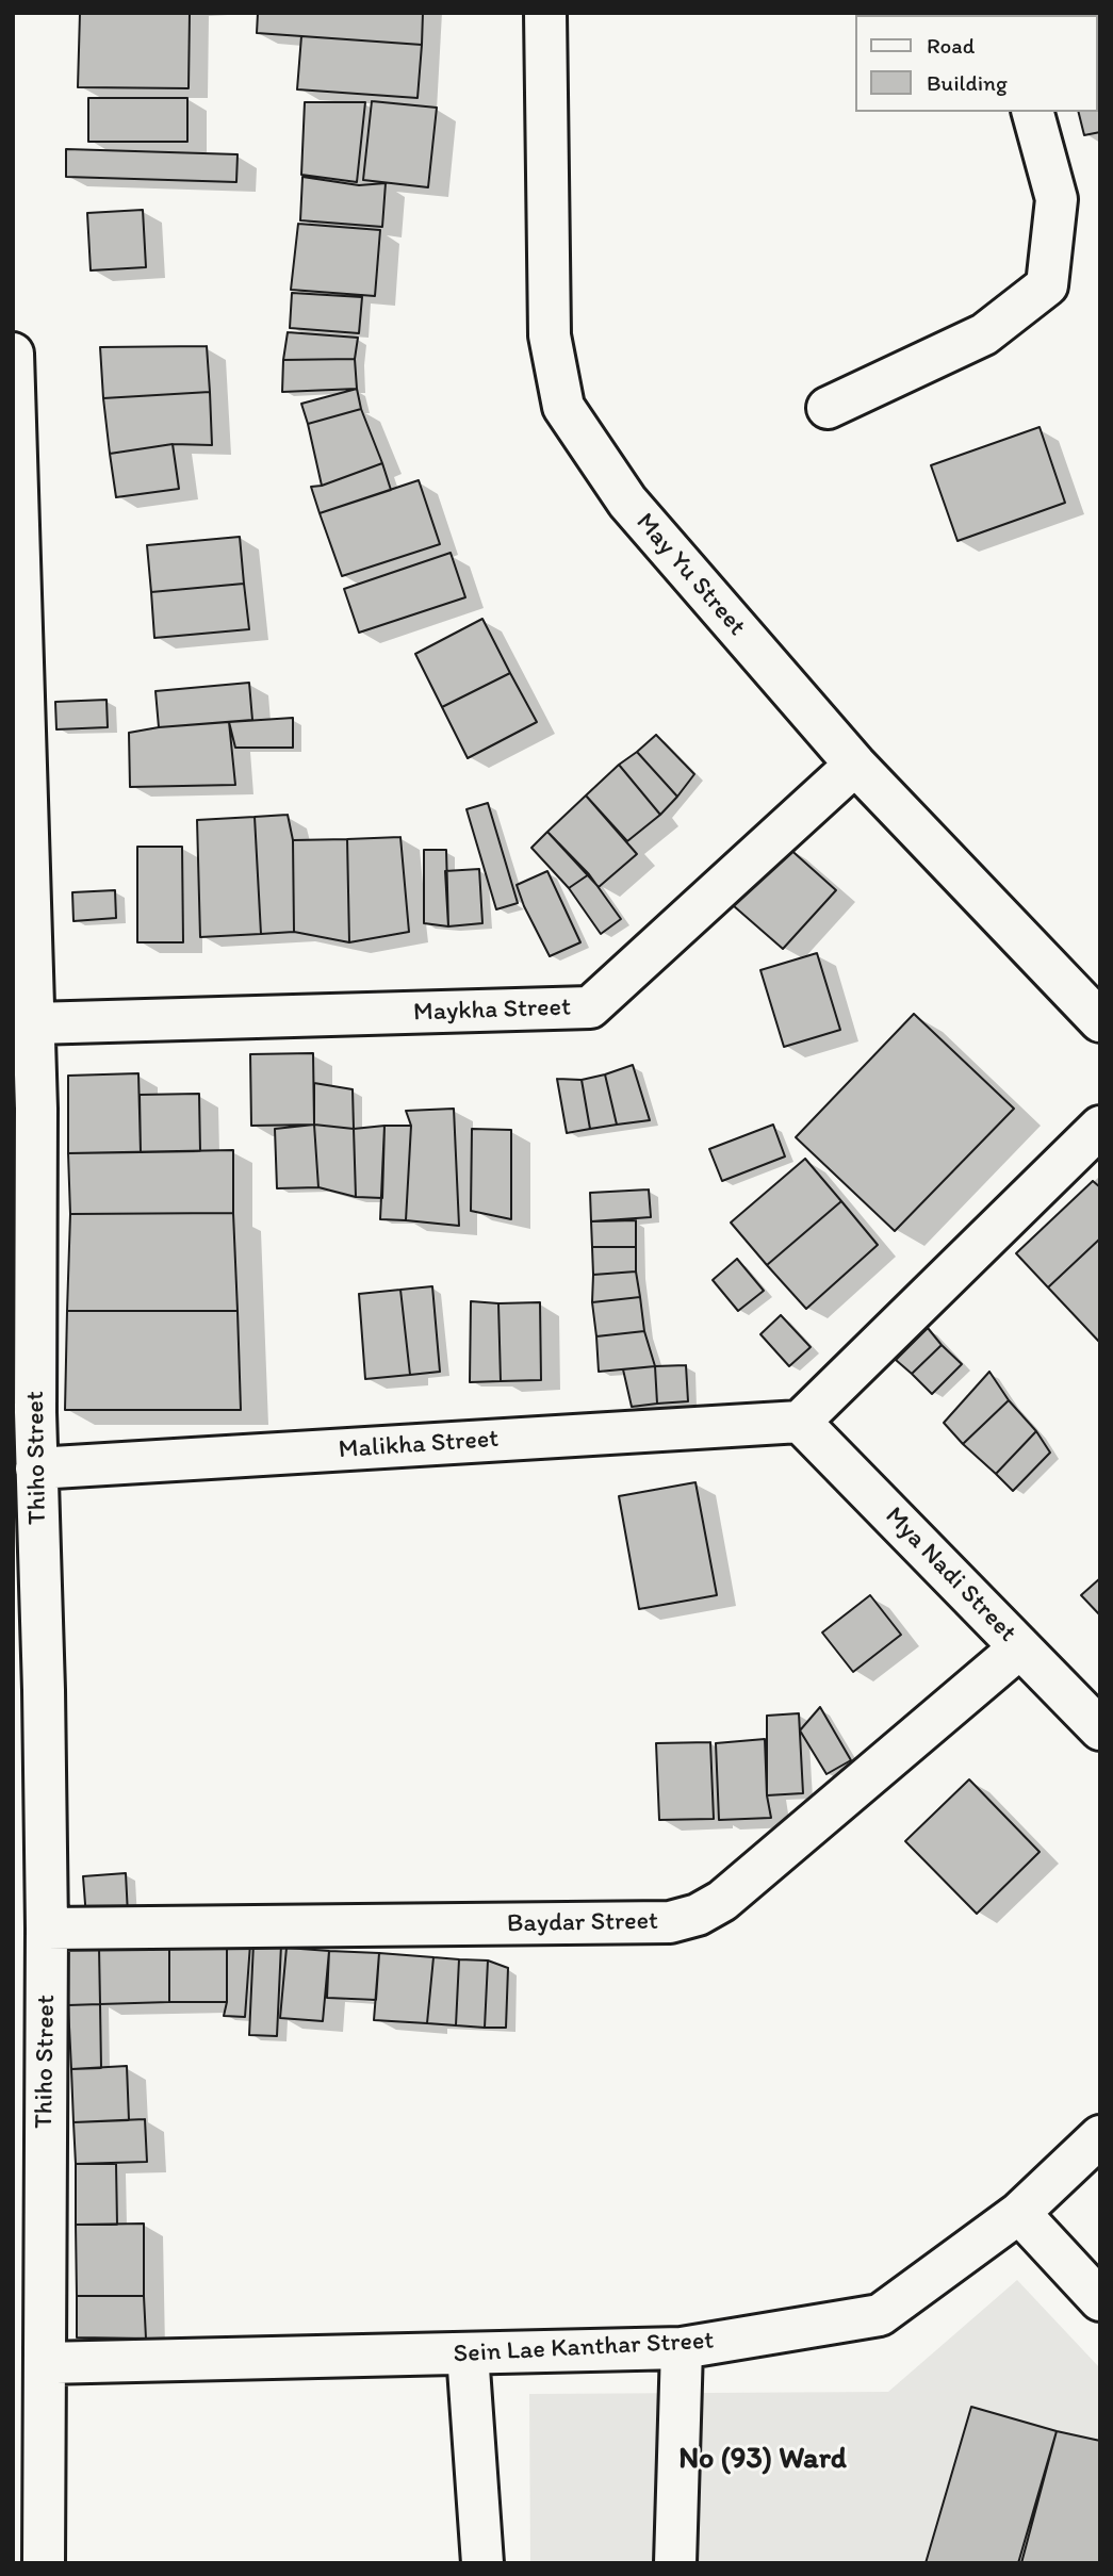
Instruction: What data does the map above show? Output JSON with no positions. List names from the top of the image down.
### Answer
{
  "streets": {
    "street": [
      "May Yu Street",
      "Maykha Street",
      "Malikha Street",
      "Thiho Street",
      "Mya Nadi Street",
      "Baydar Street",
      "Sein Lae Kanthar Street"
    ]
  },
  "crossings": [
    ["May Yu Street", "Maykha Street"],
    ["Maykha Street", "Thiho Street"],
    ["Malikha Street", "Thiho Street"],
    ["Malikha Street", "Mya Nadi Street"],
    ["Thiho Street", "Baydar Street"],
    ["Thiho Street", "Sein Lae Kanthar Street"],
    ["Mya Nadi Street", "Baydar Street"]
  ],
  "districts": ["No (93) Ward"],
  "legend": ["Road", "Building"]
}
